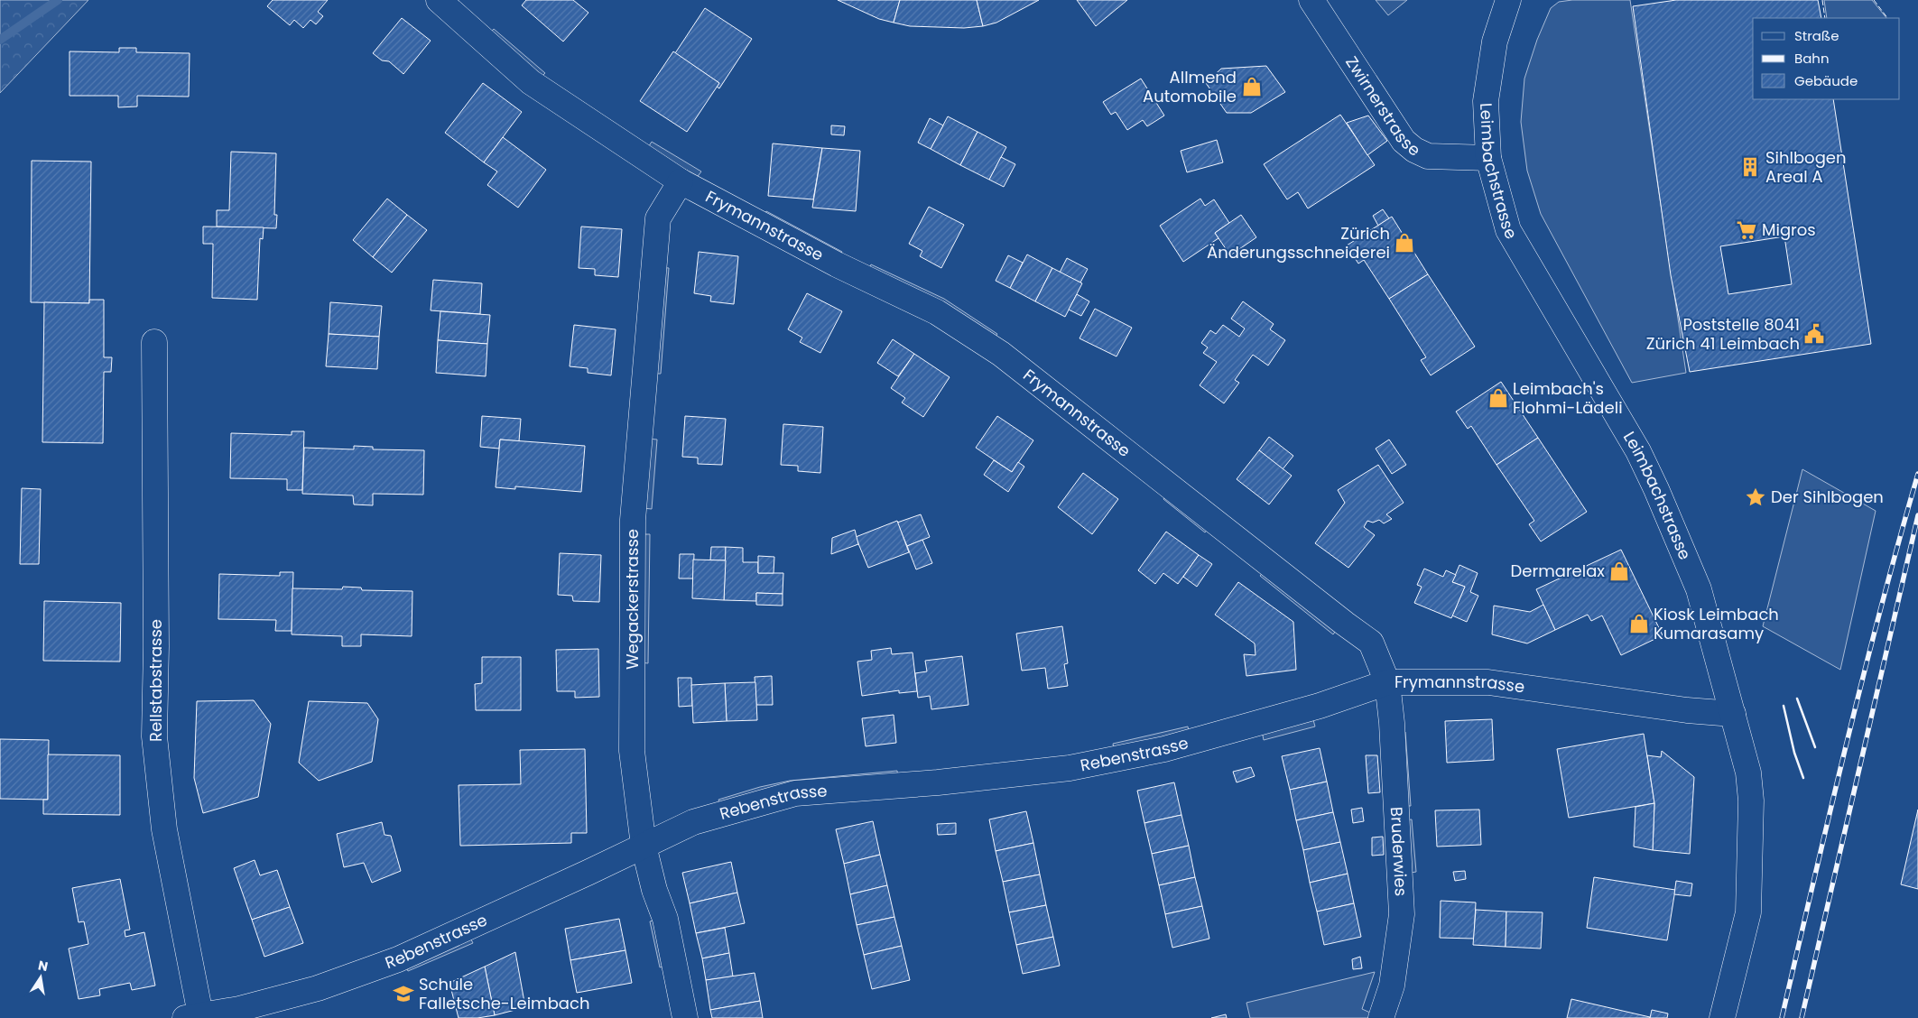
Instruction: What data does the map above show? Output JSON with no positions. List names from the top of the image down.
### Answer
{
  "streets": {
    "street": [
      "Zwirnerstrasse",
      "Leimbachstrasse",
      "Frymannstrasse",
      "Wegackerstrasse",
      "Rellstabstrasse",
      "Rebenstrasse",
      "Bruderwies"
    ]
  },
  "crossings": [
    ["Zwirnerstrasse", "Leimbachstrasse"],
    ["Leimbachstrasse", "Frymannstrasse"],
    ["Frymannstrasse", "Wegackerstrasse"],
    ["Frymannstrasse", "Rebenstrasse"],
    ["Frymannstrasse", "Bruderwies"],
    ["Wegackerstrasse", "Rebenstrasse"],
    ["Rellstabstrasse", "Rebenstrasse"],
    ["Rebenstrasse", "Bruderwies"]
  ],
  "places": {
    "shop": [
      "Allmend Automobile",
      "Zürich Änderungsschneiderei",
      "Leimbach's Flohmi-Lädeli",
      "Dermarelax",
      "Kiosk Leimbach Kumarasamy"
    ],
    "building": ["Sihlbogen Areal A"],
    "supermarket": ["Migros"],
    "public building": ["Poststelle 8041 Zürich 41 Leimbach"],
    "place": ["Der Sihlbogen"],
    "school or university": ["Schule Falletsche-Leimbach"]
  },
  "legend": ["Straße", "Bahn", "Gebäude"],
  "north": "top"
}
